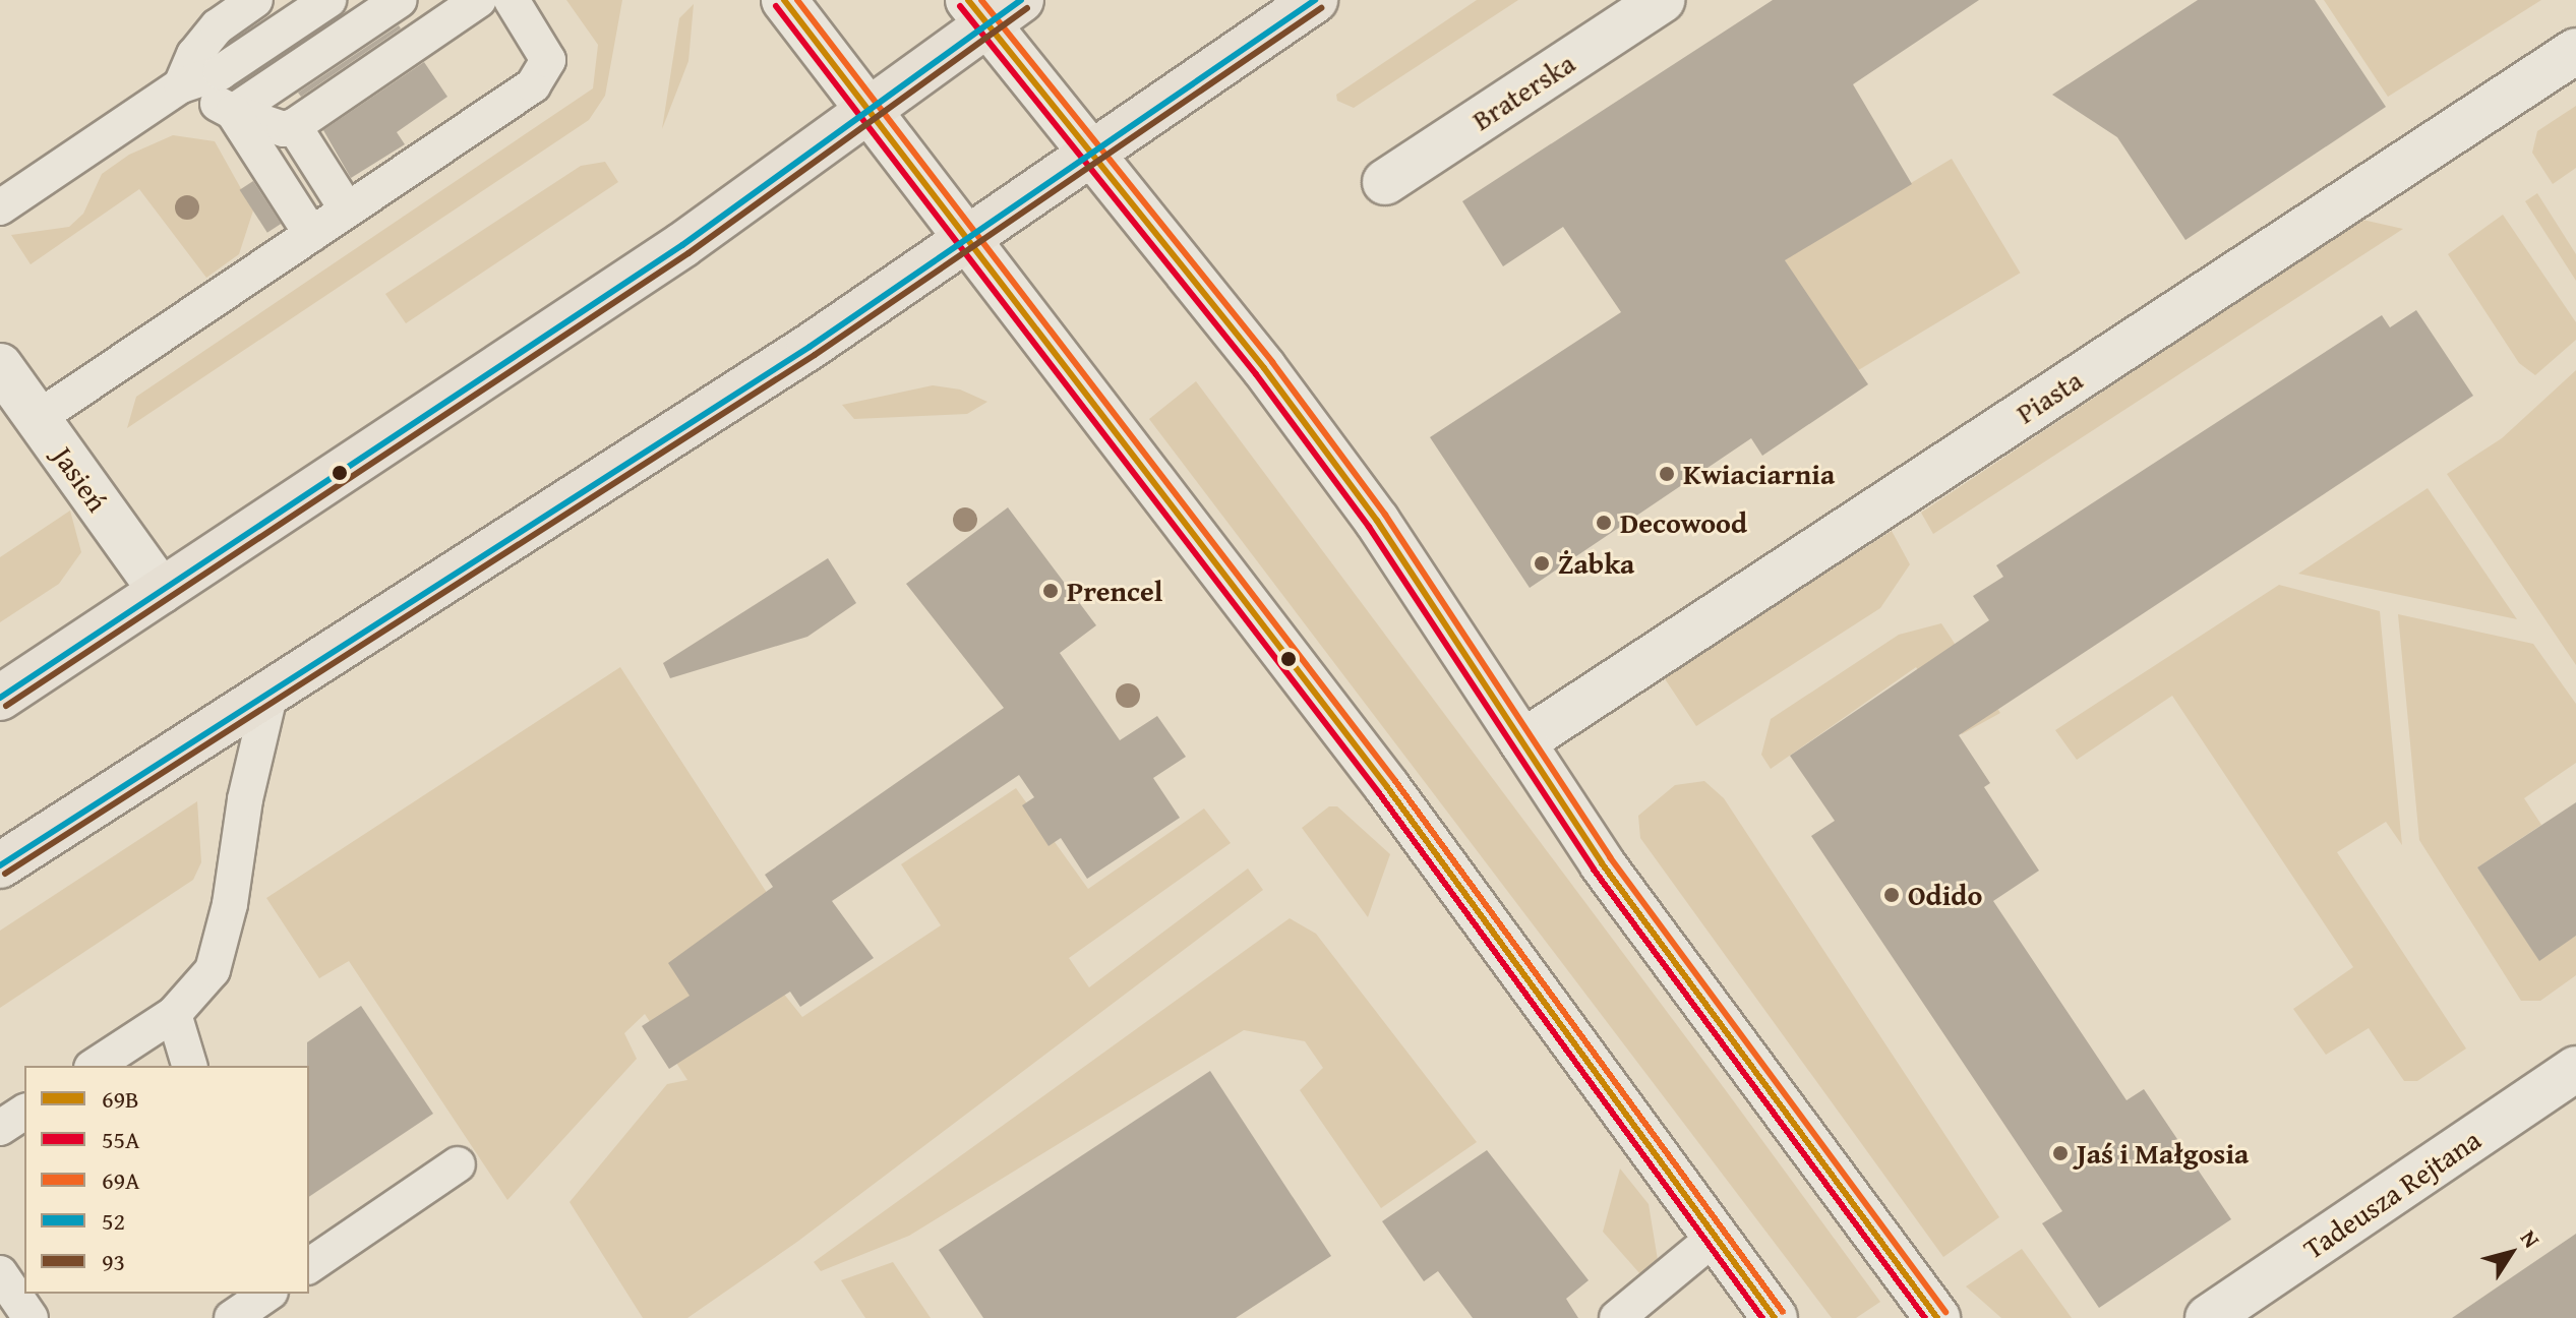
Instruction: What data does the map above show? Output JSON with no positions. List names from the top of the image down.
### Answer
{
  "streets": {
    "main road": [
      "Braterska",
      "Piasta",
      "Jasień",
      "Tadeusza Rejtana"
    ]
  },
  "places": [
    "Kwiaciarnia",
    "Decowood",
    "Żabka",
    "Prencel",
    "Odido",
    "Jaś i Małgosia"
  ],
  "lines": [
    "transit line 69B",
    "transit line 69A",
    "transit line 52",
    "transit line 55A",
    "transit line 93"
  ],
  "legend": [
    "69B",
    "55A",
    "69A",
    "52",
    "93"
  ],
  "north": "top right"
}
